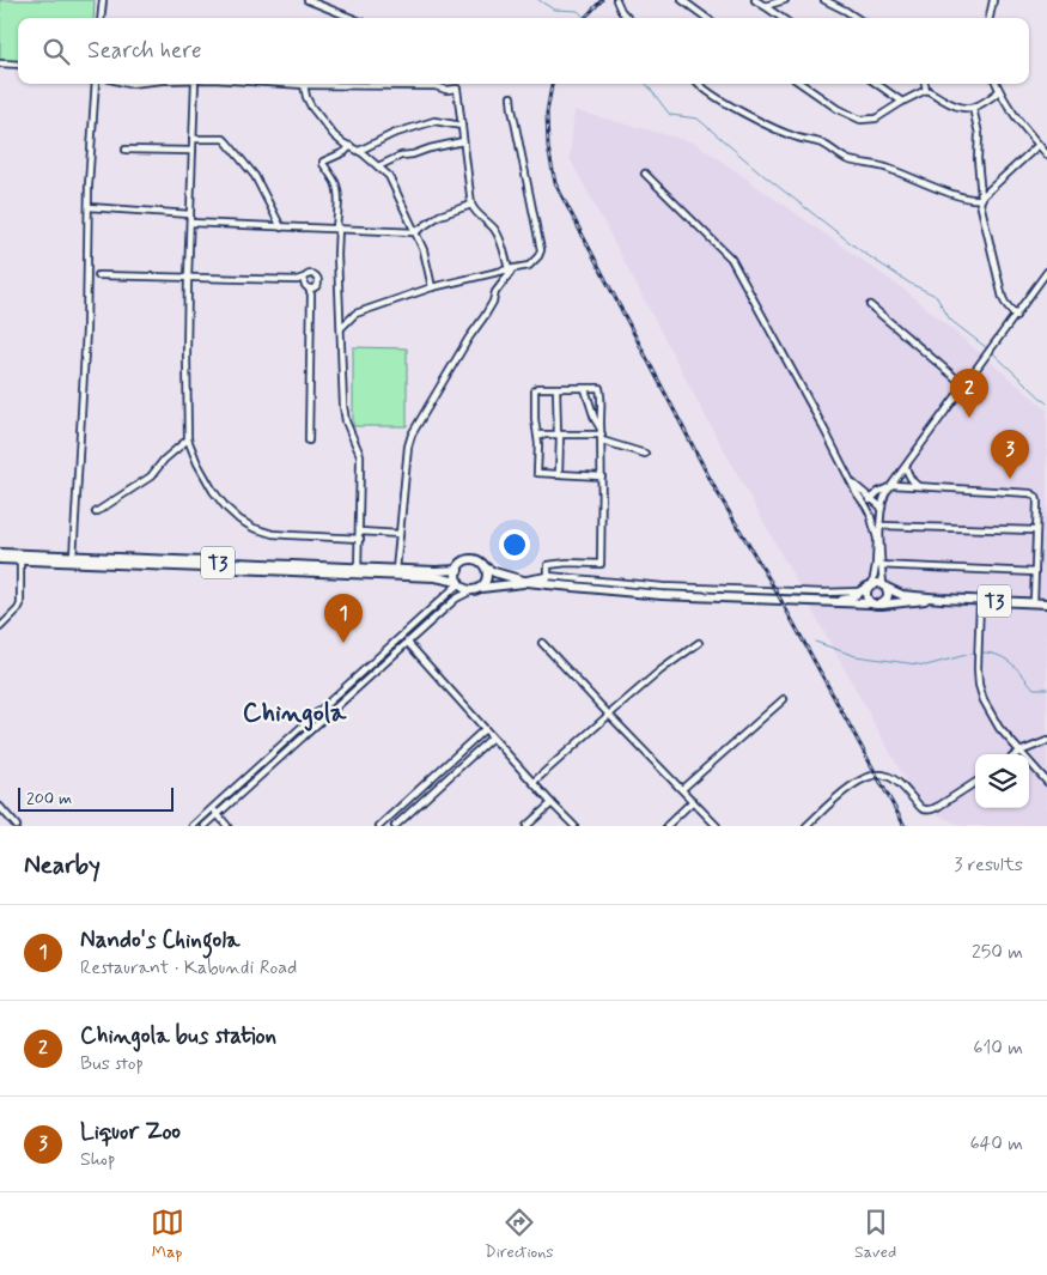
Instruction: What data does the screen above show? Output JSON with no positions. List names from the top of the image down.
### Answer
{
  "streets": {
    "highway": ["T3"]
  },
  "districts": ["Chingola"],
  "scale_bar": "200 m",
  "page": {
    "search": "Search here",
    "pins": ["2", "3", "1"],
    "scale": "200 m",
    "heading": ["Nearby", "3 results"],
    "list": [
      {
        "mark": "1",
        "name": "Nando's Chingola",
        "note": "Restaurant · Kabundi Road",
        "value": "250 m"
      },
      {
        "mark": "2",
        "name": "Chingola bus station",
        "note": "Bus stop",
        "value": "610 m"
      },
      {
        "mark": "3",
        "name": "Liquor Zoo",
        "note": "Shop",
        "value": "640 m"
      }
    ],
    "nav": ["Map", "Directions", "Saved"]
  }
}
